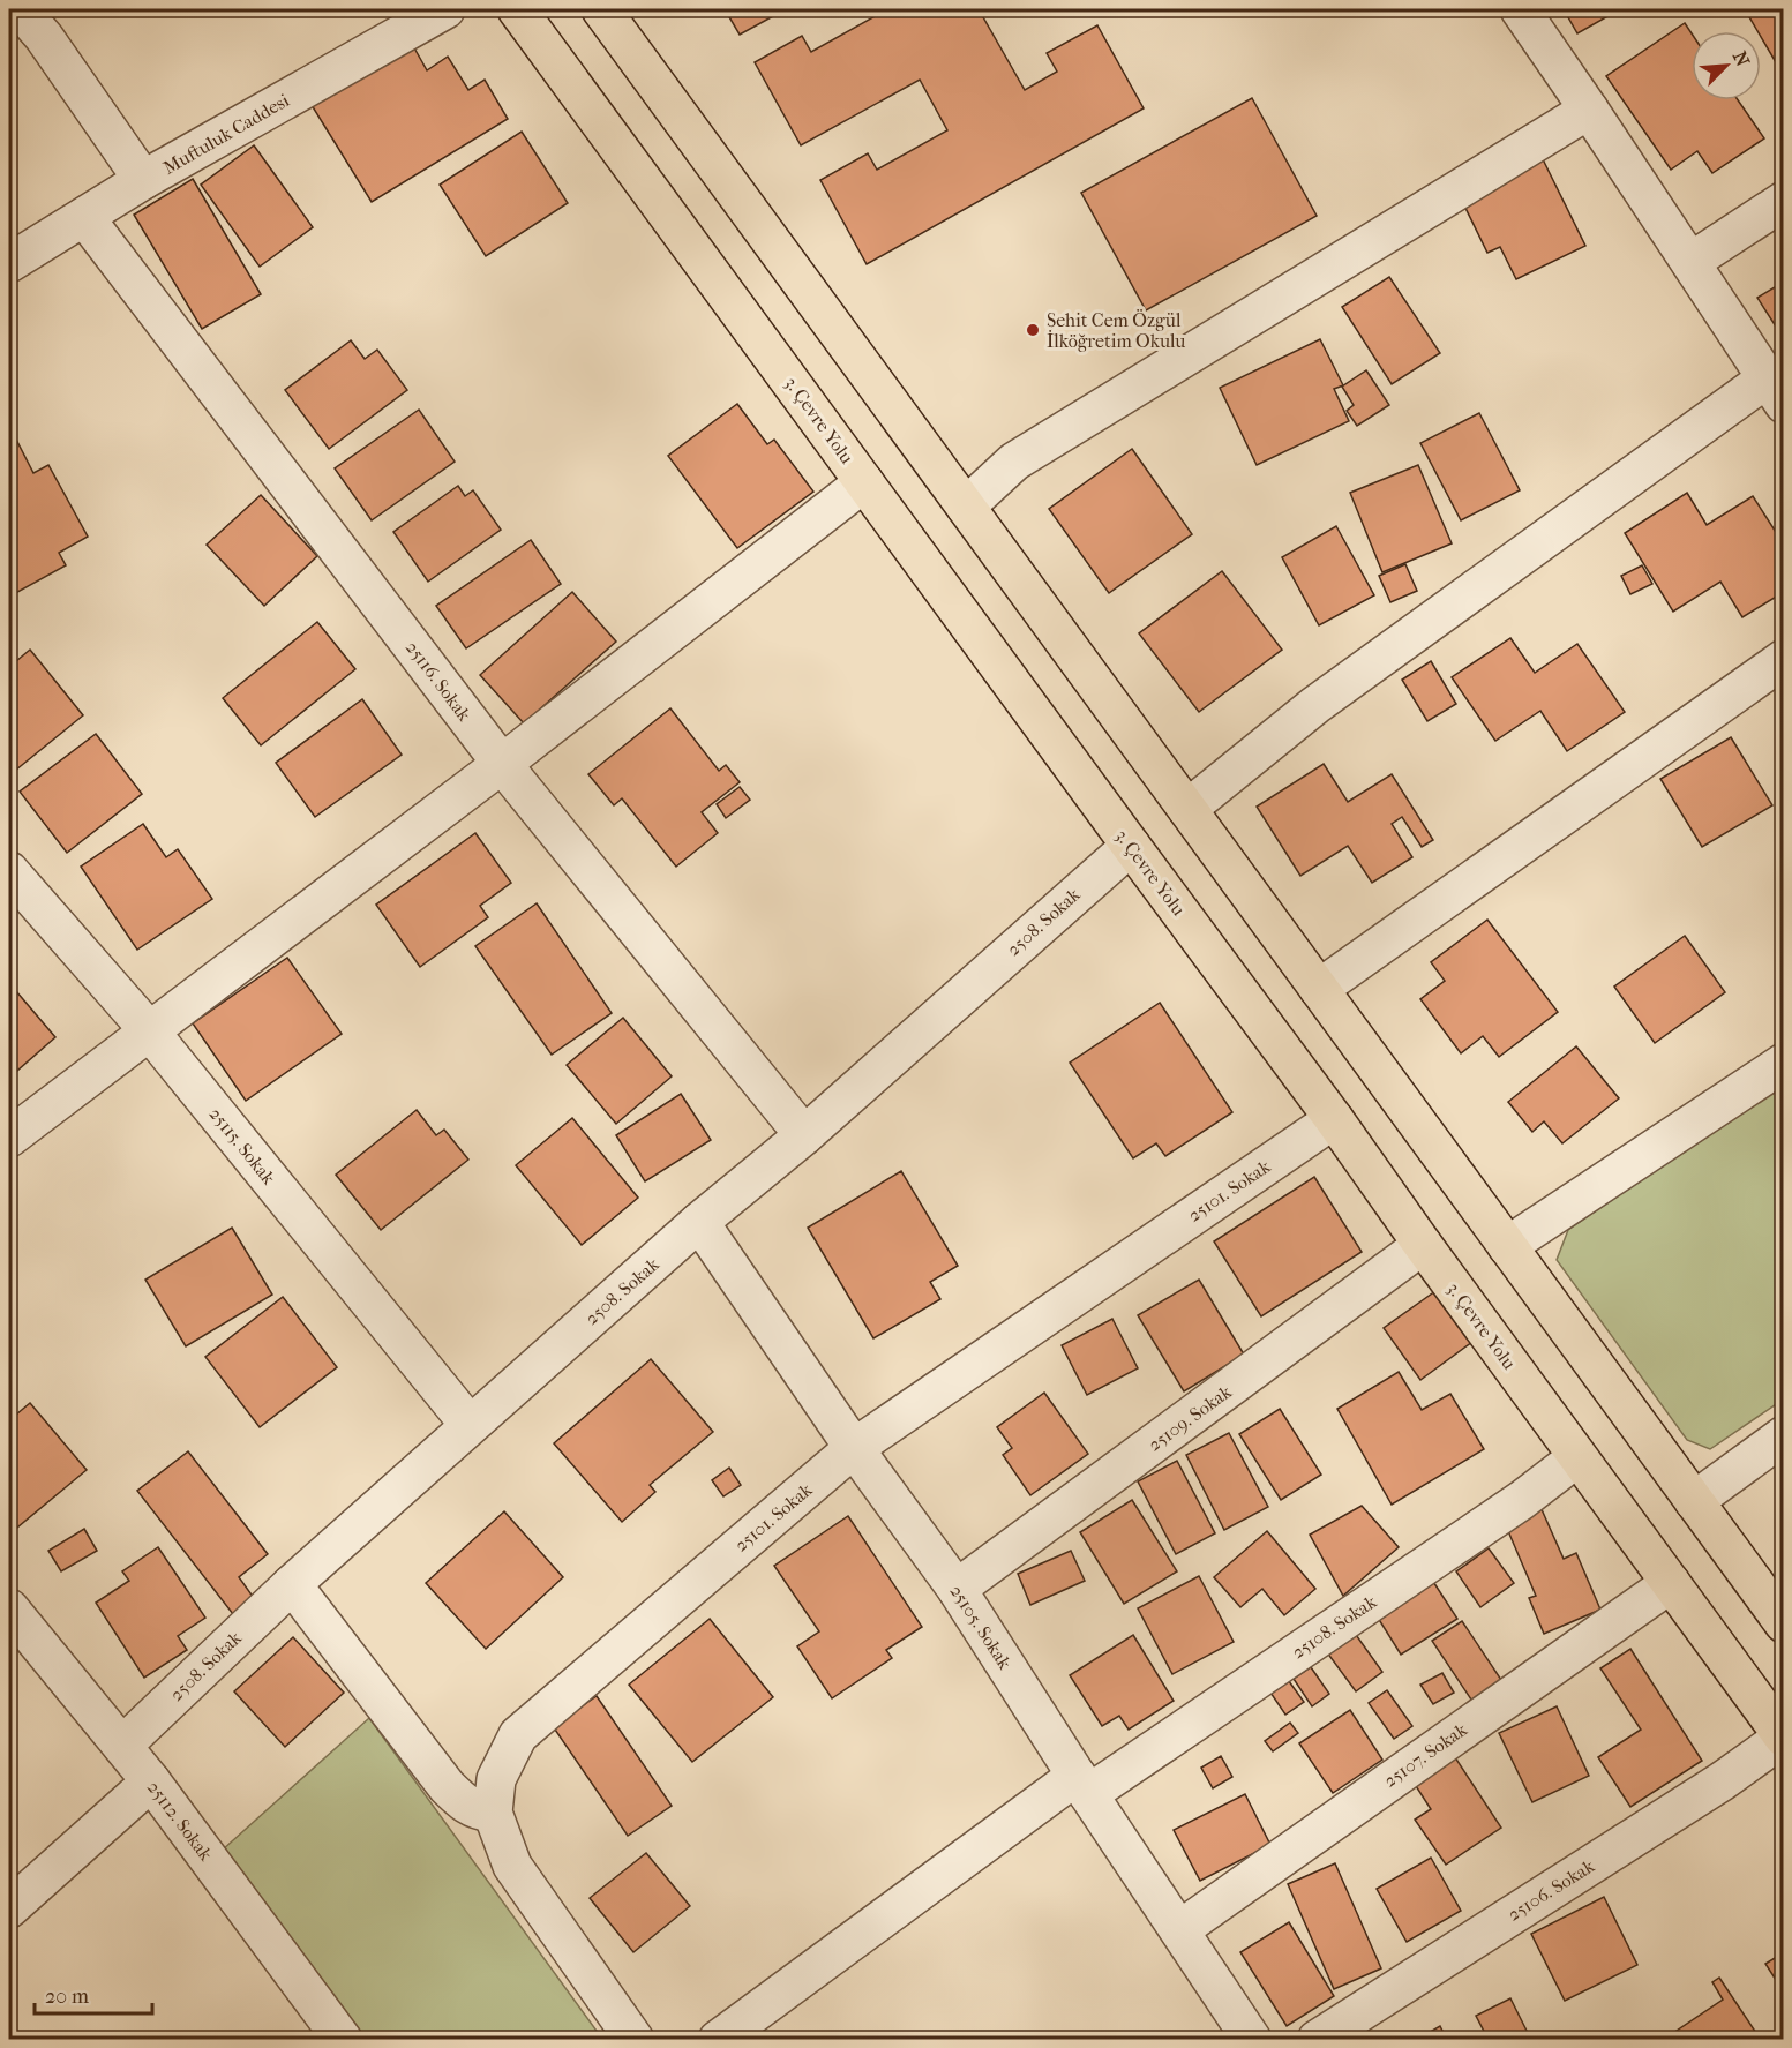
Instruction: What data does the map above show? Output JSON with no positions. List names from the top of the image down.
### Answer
{
  "streets": {
    "main road": ["3. Çevre Yolu"],
    "street": [
      "Muftuluk Caddesi",
      "25116. Sokak",
      "2508. Sokak",
      "25115. Sokak",
      "25101. Sokak",
      "25109. Sokak",
      "25105. Sokak",
      "25108. Sokak",
      "25107. Sokak",
      "25112. Sokak",
      "25106. Sokak"
    ]
  },
  "crossings": [
    ["Muftuluk Caddesi", "25116. Sokak"],
    ["3. Çevre Yolu", "2508. Sokak"],
    ["3. Çevre Yolu", "25101. Sokak"],
    ["3. Çevre Yolu", "25109. Sokak"],
    ["3. Çevre Yolu", "25108. Sokak"],
    ["3. Çevre Yolu", "25107. Sokak"],
    ["3. Çevre Yolu", "25106. Sokak"],
    ["25116. Sokak", "2508. Sokak"],
    ["2508. Sokak", "25115. Sokak"],
    ["2508. Sokak", "25105. Sokak"],
    ["2508. Sokak", "25112. Sokak"],
    ["25101. Sokak", "25105. Sokak"],
    ["25109. Sokak", "25105. Sokak"],
    ["25105. Sokak", "25108. Sokak"],
    ["25105. Sokak", "25107. Sokak"]
  ],
  "places": ["Şehit Cem Özgül İlköğretim Okulu"],
  "scale_bar": "20 m",
  "north": "top right"
}
